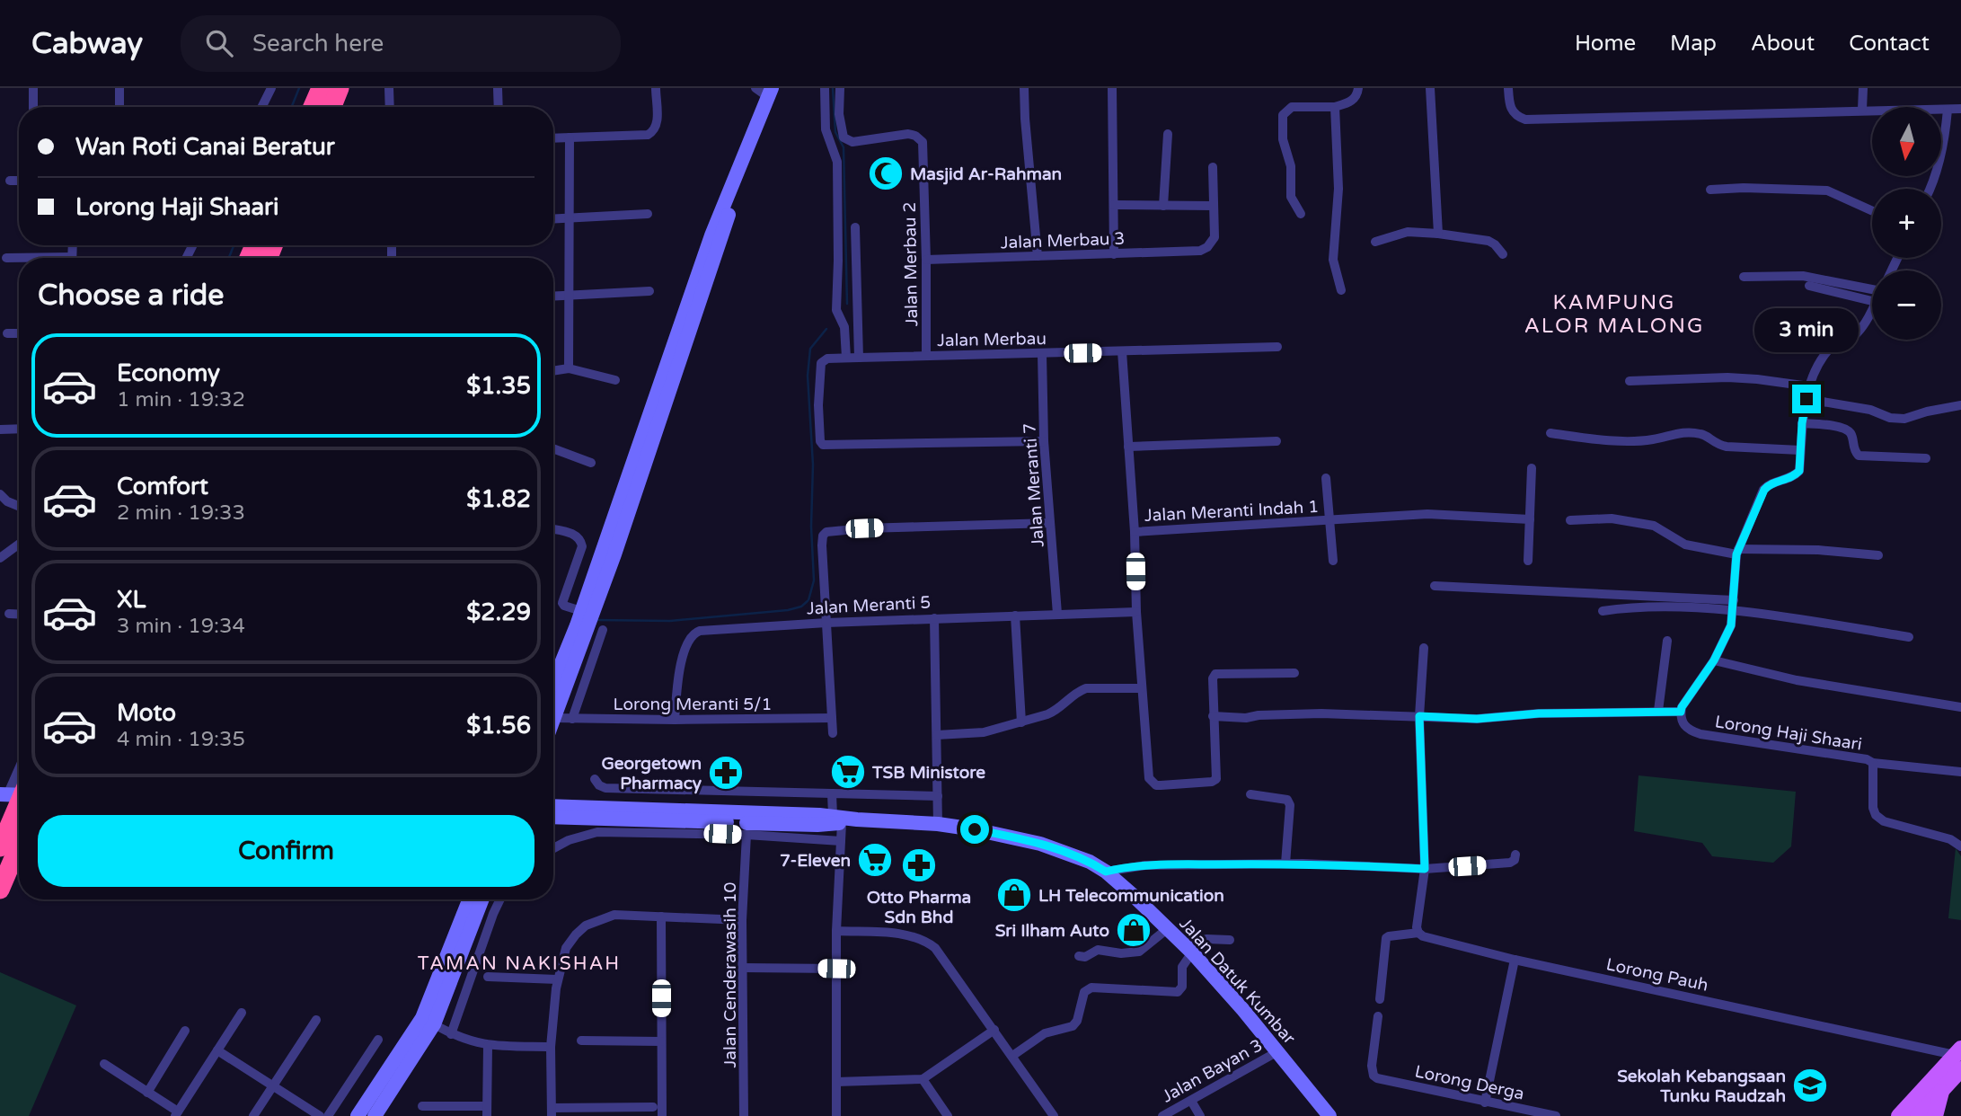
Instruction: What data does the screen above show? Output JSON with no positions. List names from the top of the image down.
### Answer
{
  "streets": {
    "main road": ["Jalan Datuk Kumbar"],
    "street": [
      "Jalan Merbau 3",
      "Jalan Merbau 2",
      "Jalan Merbau",
      "Jalan Meranti 7",
      "Jalan Meranti Indah 1",
      "Jalan Meranti 5",
      "Lorong Meranti 5/1",
      "Lorong Haji Shaari",
      "Lorong Pauh",
      "Jalan Cenderawasih 10",
      "Jalan Bayan 3",
      "Lorong Derga"
    ]
  },
  "crossings": [
    ["Jalan Merbau 3", "Jalan Merbau 2"],
    ["Jalan Merbau 2", "Jalan Merbau"],
    ["Jalan Merbau", "Jalan Meranti 7"],
    ["Jalan Meranti 7", "Jalan Meranti 5"],
    ["Jalan Meranti 5", "Lorong Meranti 5/1"],
    ["Jalan Datuk Kumbar", "Jalan Bayan 3"]
  ],
  "districts": ["KAMPUNG ALOR MALONG", "TAMAN NAKISHAH"],
  "places": {
    "mosque": ["Masjid Ar-Rahman"],
    "supermarket": ["TSB Ministore", "7-Eleven"],
    "pharmacy": ["Georgetown Pharmacy", "Otto Pharma Sdn Bhd"],
    "shop": ["LH Telecommunication", "Sri Ilham Auto"],
    "school or university": ["Sekolah Kebangsaan Tunku Raudzah"]
  },
  "north": "bottom",
  "page": {
    "header": "Cabway",
    "search": "Search here",
    "nav": [
      "Home",
      "Map",
      "About",
      "Contact"
    ],
    "map_buttons": ["+", "−"],
    "banner": ["Wan Roti Canai Beratur", "Lorong Haji Shaari"],
    "heading": "Choose a ride",
    "bubble": "3 min",
    "list": [
      {
        "name": "Economy",
        "note": "1 min · 19:32",
        "value": "$1.35"
      },
      {
        "name": "Comfort",
        "note": "2 min · 19:33",
        "value": "$1.82"
      },
      {
        "name": "XL",
        "note": "3 min · 19:34",
        "value": "$2.29"
      },
      {
        "name": "Moto",
        "note": "4 min · 19:35",
        "value": "$1.56"
      }
    ],
    "buttons": "Confirm"
  }
}
